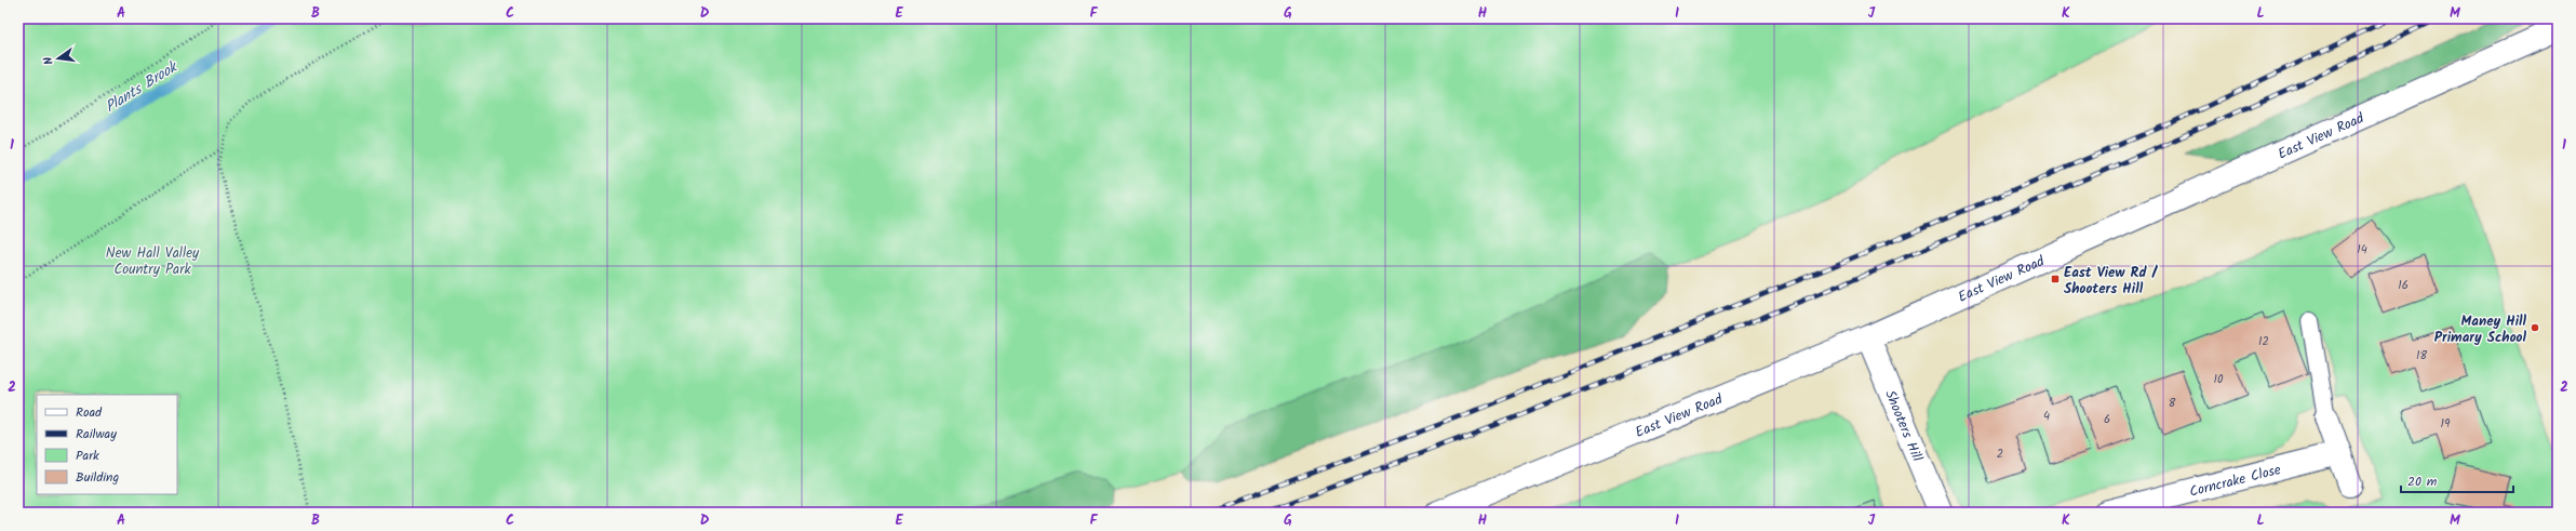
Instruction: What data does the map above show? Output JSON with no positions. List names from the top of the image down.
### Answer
{
  "streets": {
    "street": ["East View Road", "Shooters Hill", "Corncrake Close"]
  },
  "crossings": [
    ["East View Road", "Shooters Hill"]
  ],
  "water": ["Plants Brook"],
  "parks": ["New Hall Valley Country Park"],
  "places": {
    "transit": ["East View Rd / Shooters Hill"],
    "other": ["Maney Hill Primary School"]
  },
  "house_numbers": [
    "14",
    "16",
    "12",
    "18",
    "10",
    "8",
    "4",
    "6",
    "19",
    "2"
  ],
  "legend": [
    "Road",
    "Railway",
    "Park",
    "Building"
  ],
  "scale_bar": "20 m",
  "north": "left",
  "grid": {
    "columns": [
      "A",
      "B",
      "C",
      "D",
      "E",
      "F",
      "G",
      "H",
      "I",
      "J",
      "K",
      "L",
      "M"
    ],
    "rows": ["1", "2"]
  }
}
